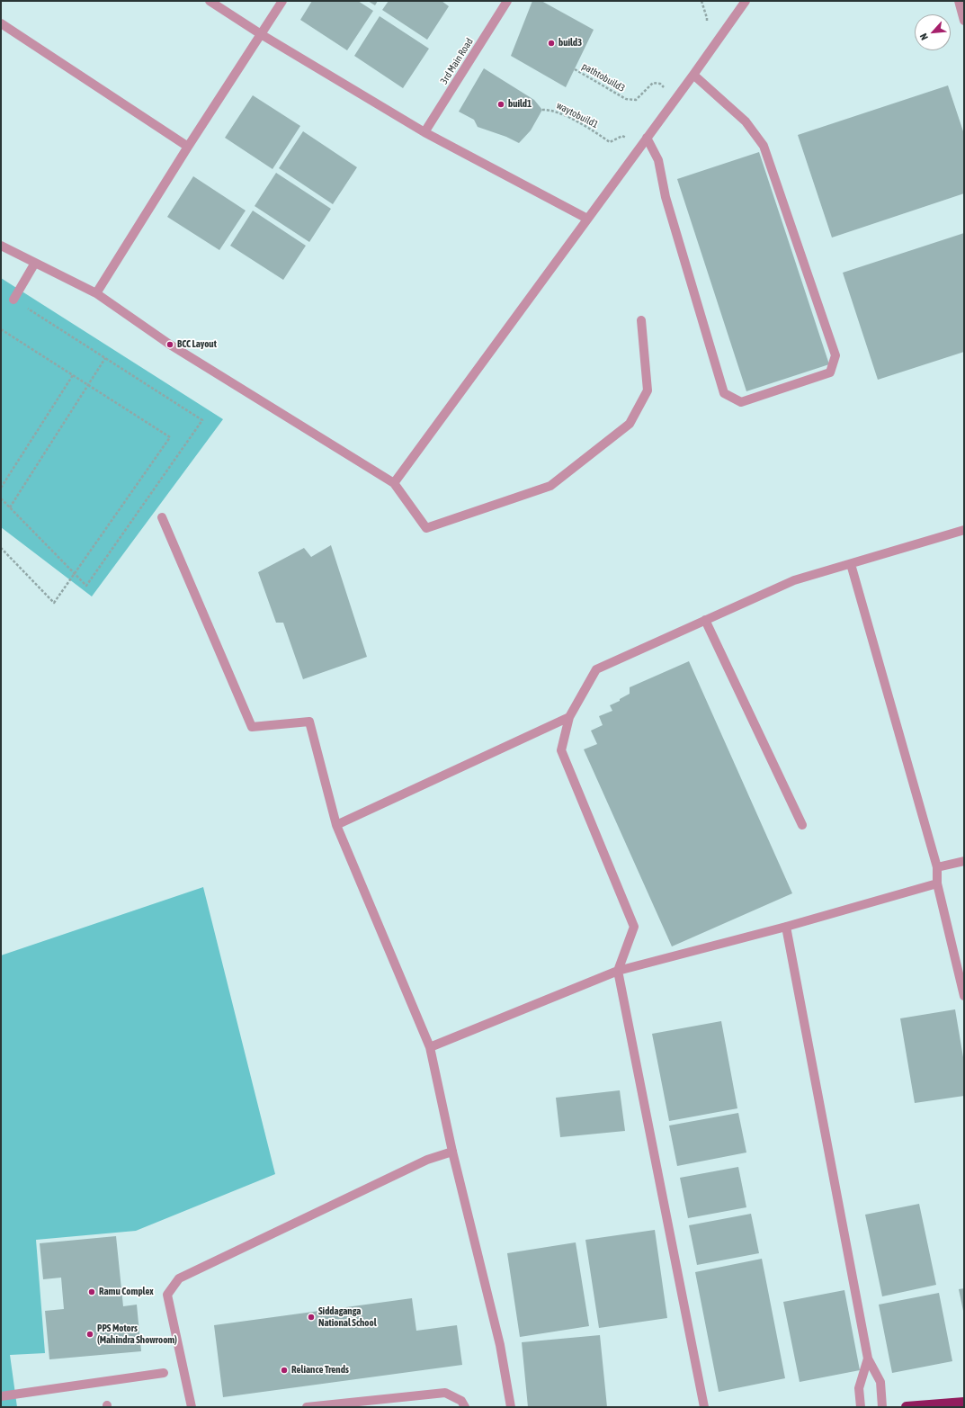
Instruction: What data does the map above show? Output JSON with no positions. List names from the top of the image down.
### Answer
{
  "streets": {
    "street": ["3rd Main Road"],
    "path": ["pathtobuild3", "waytobuild1"]
  },
  "places": [
    "build3",
    "build1",
    "BCC Layout",
    "Ramu Complex",
    "Siddaganga National School",
    "PPS Motors (Mahindra Showroom)",
    "Reliance Trends"
  ],
  "north": "bottom left"
}
